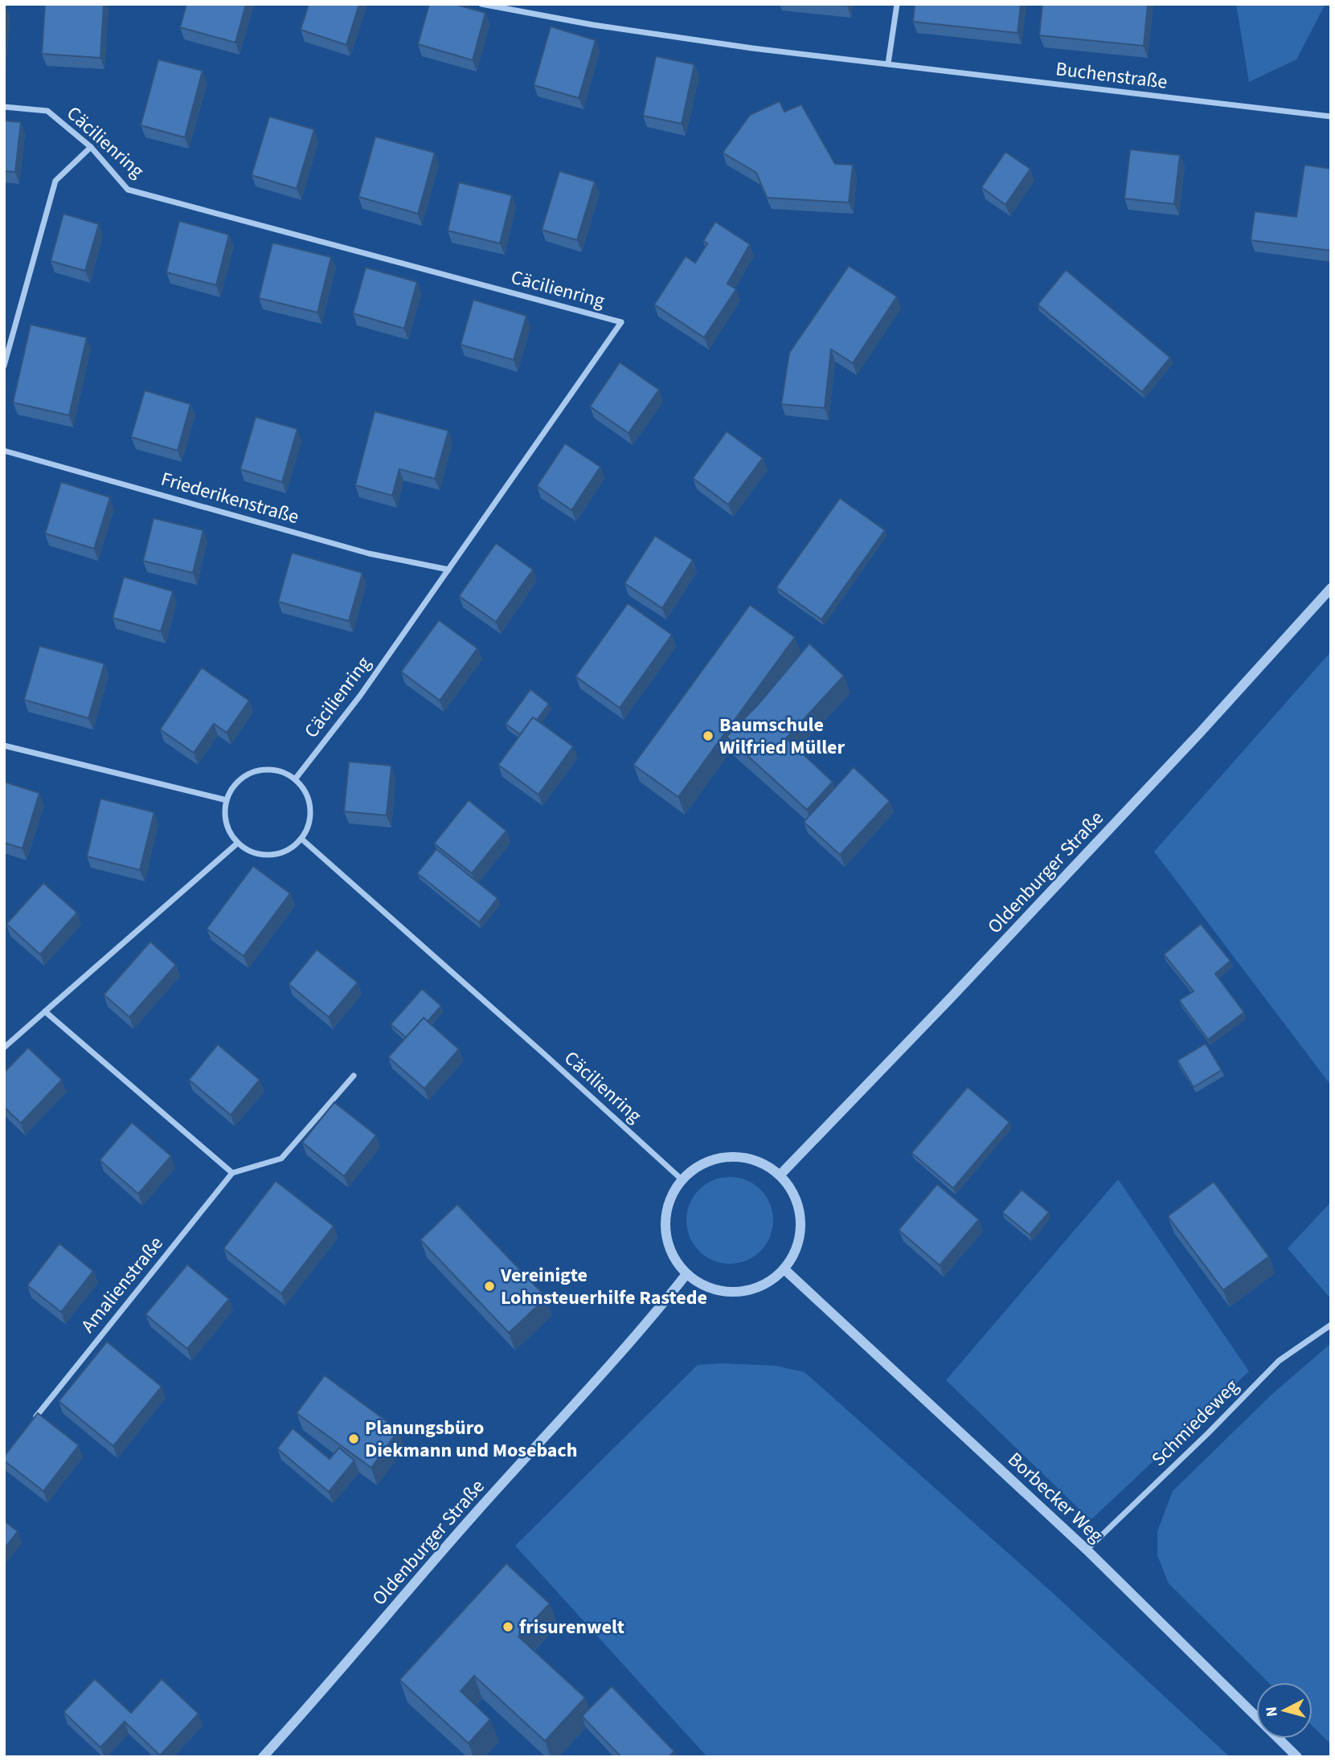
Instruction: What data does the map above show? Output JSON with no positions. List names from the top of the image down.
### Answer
{
  "streets": {
    "street": [
      "Buchenstraße",
      "Cäcilienring",
      "Friederikenstraße",
      "Oldenburger Straße",
      "Amalienstraße",
      "Schmiedeweg",
      "Borbecker Weg"
    ]
  },
  "crossings": [
    ["Cäcilienring", "Friederikenstraße"],
    ["Cäcilienring", "Oldenburger Straße"],
    ["Cäcilienring", "Borbecker Weg"],
    ["Oldenburger Straße", "Borbecker Weg"],
    ["Schmiedeweg", "Borbecker Weg"]
  ],
  "places": [
    "Baumschule Wilfried Müller",
    "Vereinigte Lohnsteuerhilfe Rastede",
    "Planungsbüro Diekmann und Mosebach",
    "frisurenwelt"
  ],
  "north": "left"
}
